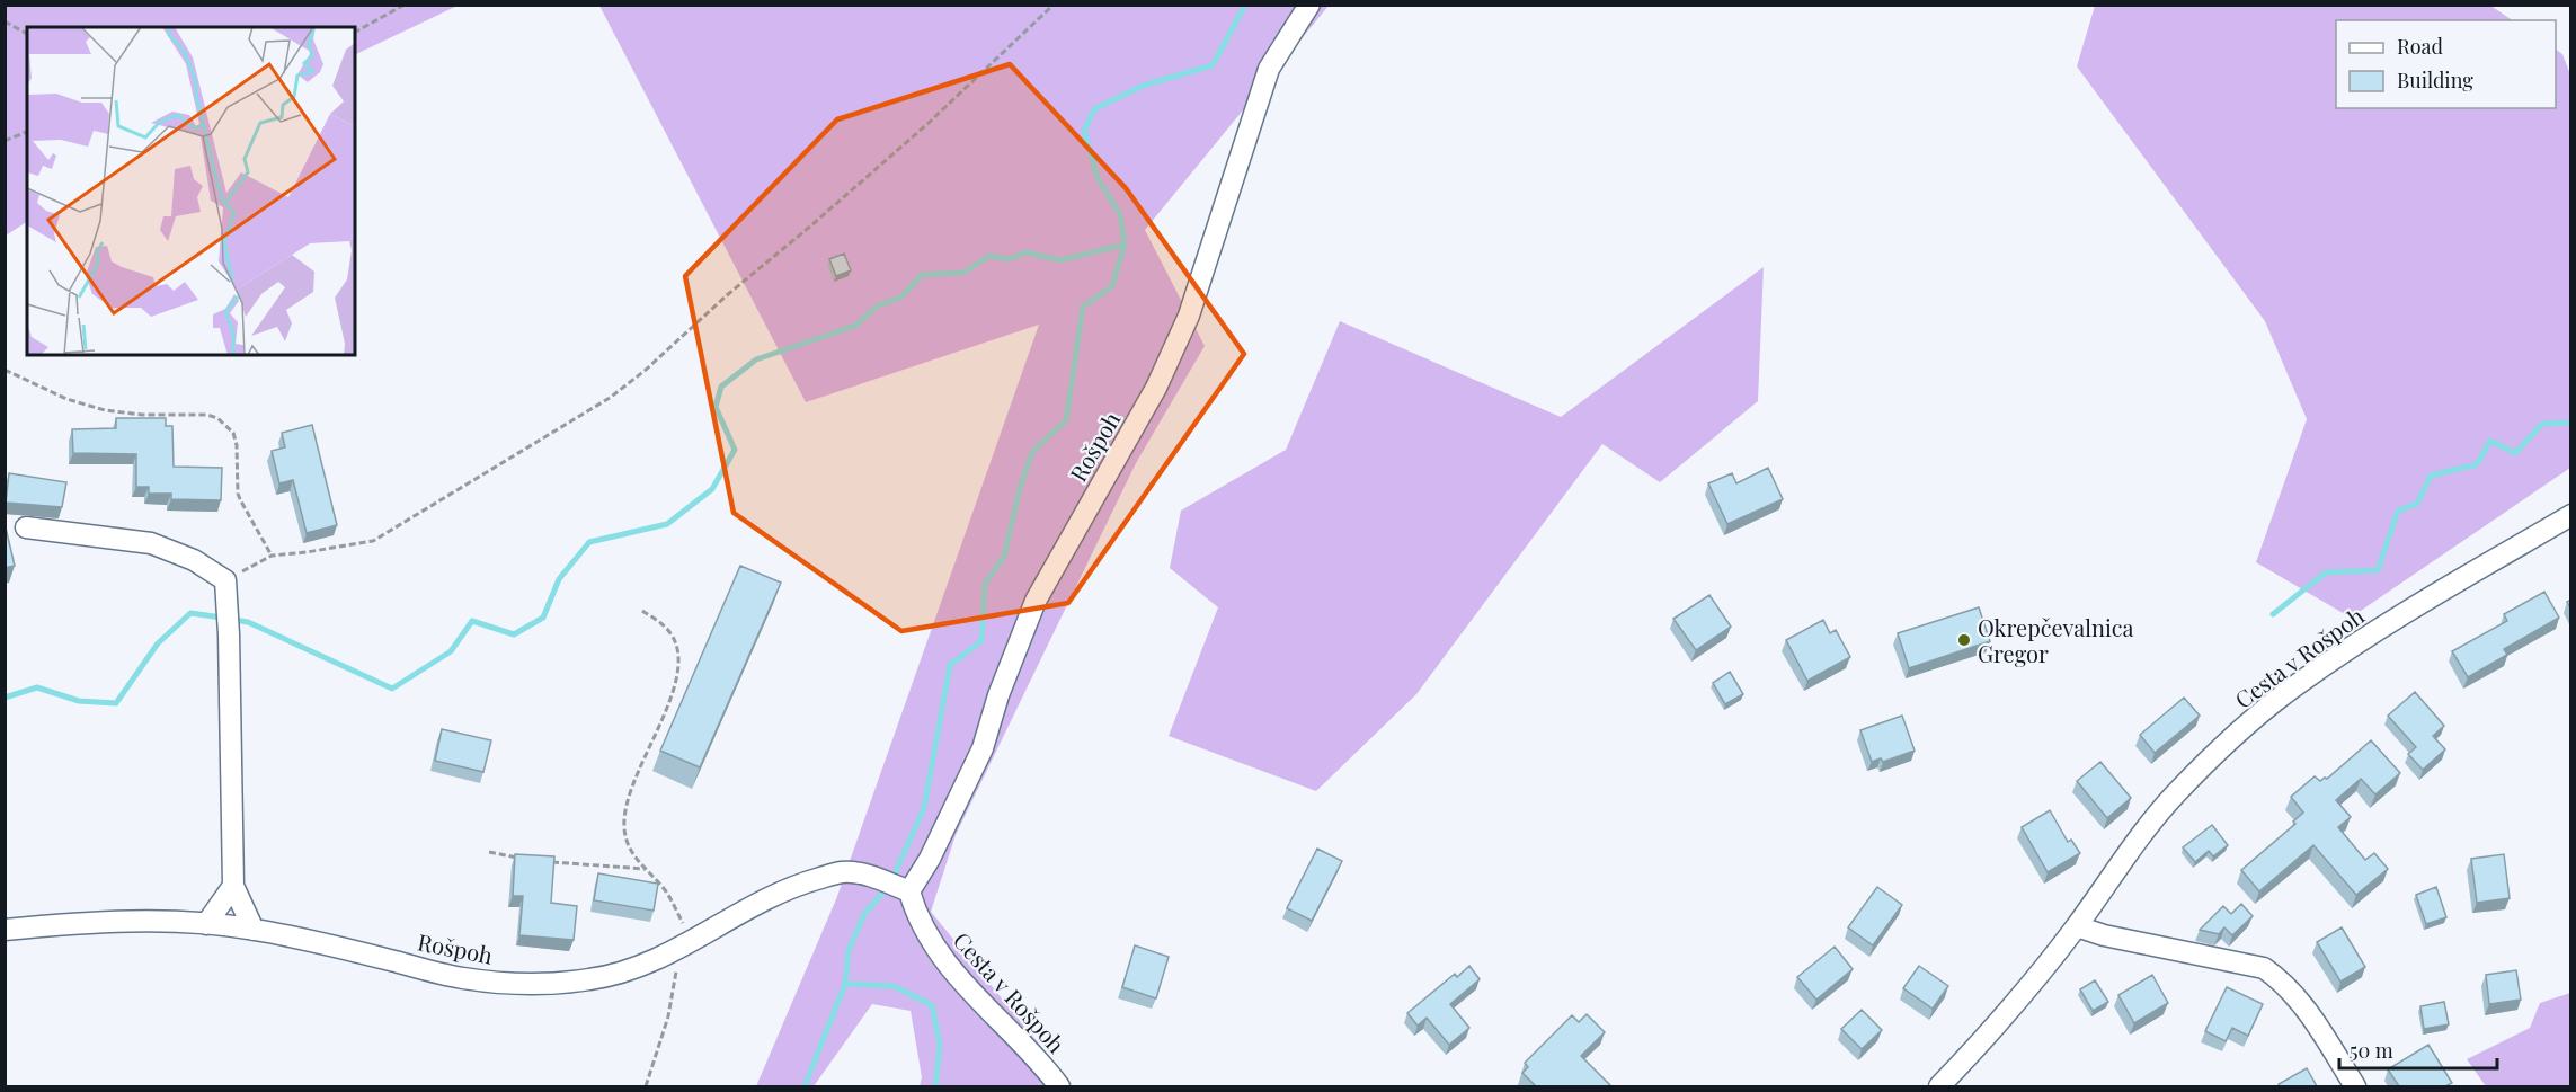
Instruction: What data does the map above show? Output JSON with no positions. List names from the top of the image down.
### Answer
{
  "streets": {
    "street": ["Rošpoh", "Cesta v Rošpoh"]
  },
  "crossings": [
    ["Rošpoh", "Cesta v Rošpoh"]
  ],
  "places": ["Okrepčevalnica Gregor"],
  "legend": ["Road", "Building"],
  "scale_bar": "50 m"
}
